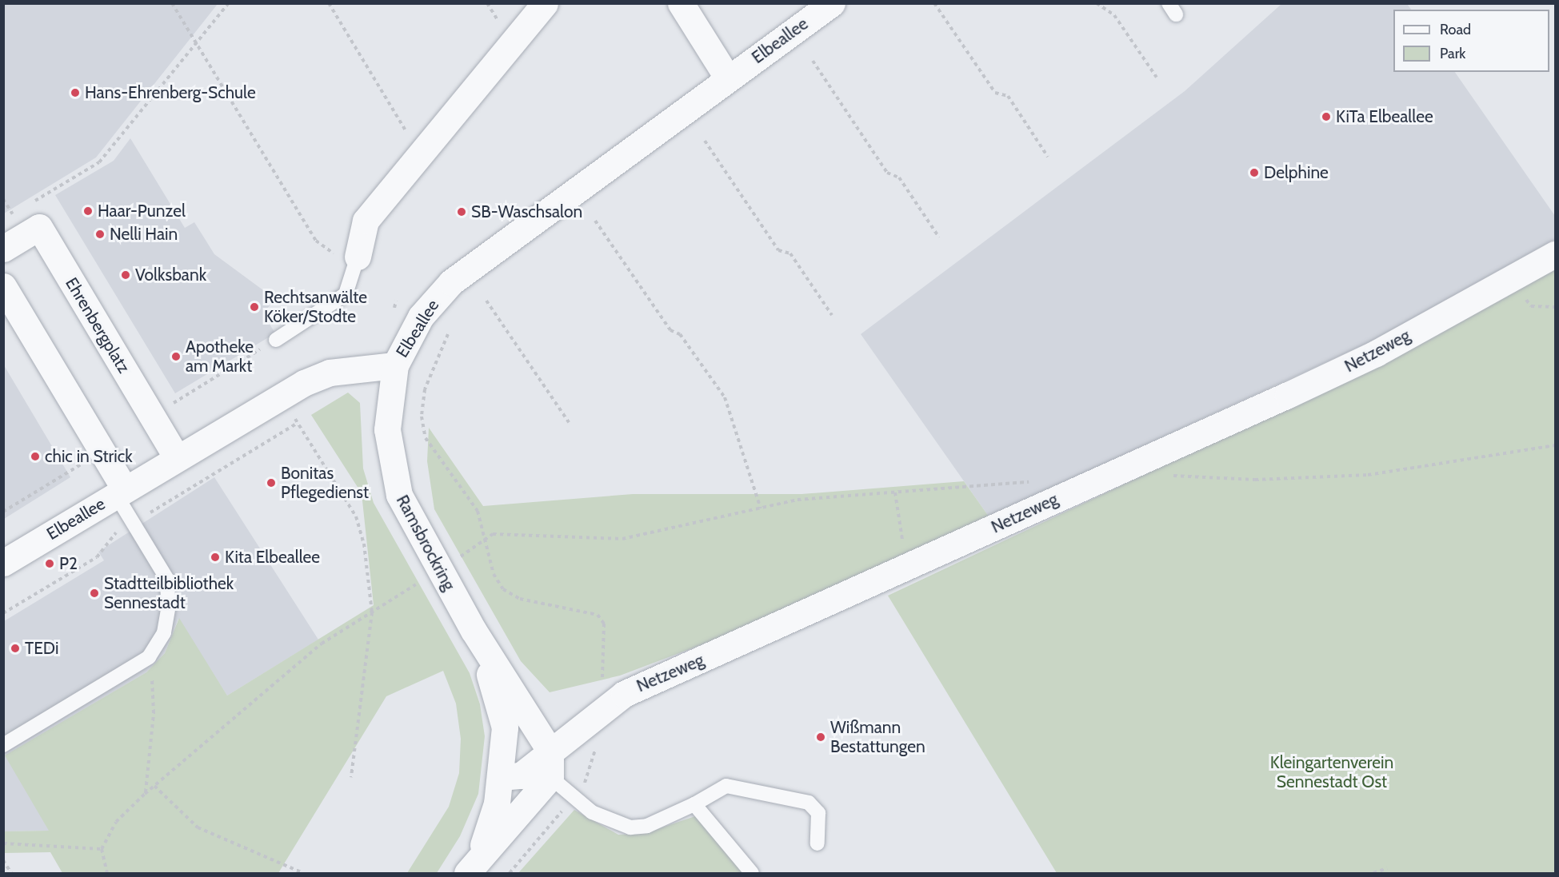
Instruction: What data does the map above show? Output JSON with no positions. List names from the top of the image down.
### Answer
{
  "streets": {
    "street": [
      "Elbeallee",
      "Ehrenbergplatz",
      "Netzeweg",
      "Ramsbrockring"
    ]
  },
  "crossings": [
    ["Elbeallee", "Ehrenbergplatz"],
    ["Elbeallee", "Ramsbrockring"],
    ["Netzeweg", "Ramsbrockring"]
  ],
  "parks": ["Kleingartenverein Sennestadt Ost"],
  "places": [
    "Hans-Ehrenberg-Schule",
    "KiTa Elbeallee",
    "Delphine",
    "Haar-Punzel",
    "SB-Waschsalon",
    "Nelli Hain",
    "Volksbank",
    "Rechtsanwälte Köker/Stodte",
    "Apotheke am Markt",
    "chic in Strick",
    "Bonitas Pflegedienst",
    "Kita Elbeallee",
    "P2",
    "Stadtteilbibliothek Sennestadt",
    "TEDi",
    "Wißmann Bestattungen"
  ],
  "legend": ["Road", "Park"]
}
